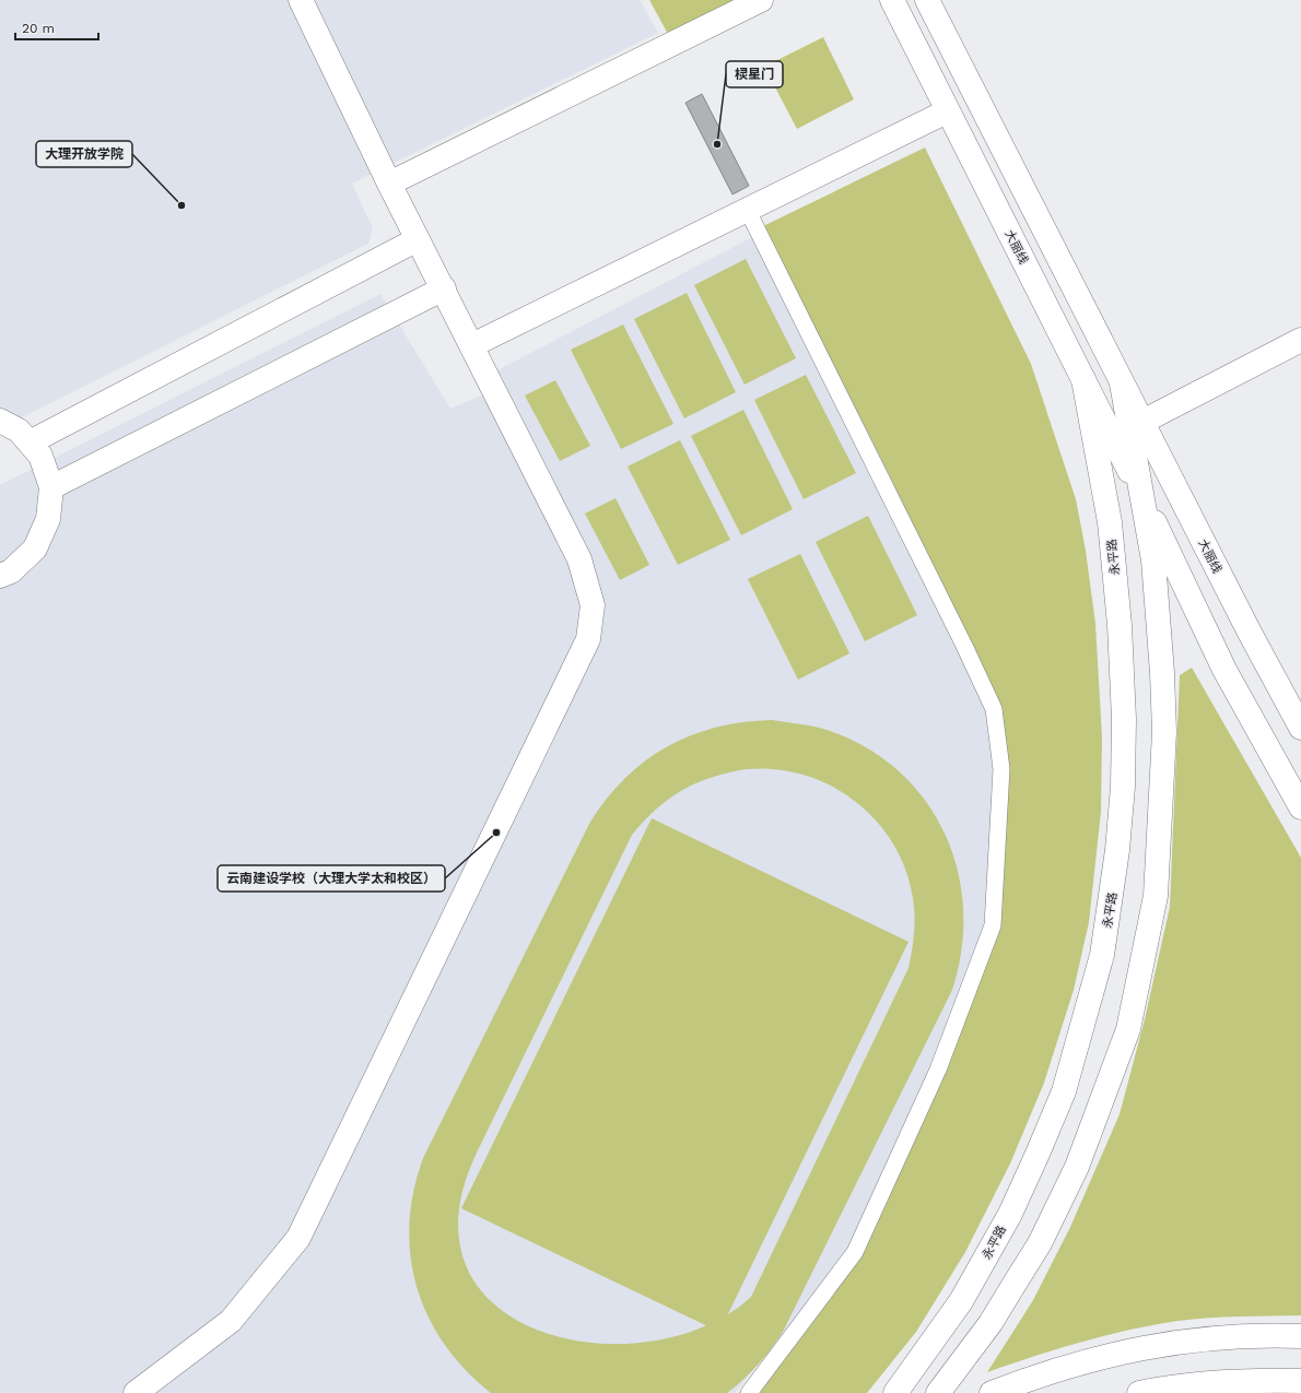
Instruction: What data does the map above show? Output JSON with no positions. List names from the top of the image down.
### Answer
{
  "streets": {
    "main road": ["大丽线", "永平路"]
  },
  "crossings": [
    ["大丽线", "永平路"]
  ],
  "places": ["棂星门", "大理开放学院", "云南建设学校（大理大学太和校区）"],
  "scale_bar": "20 m"
}
